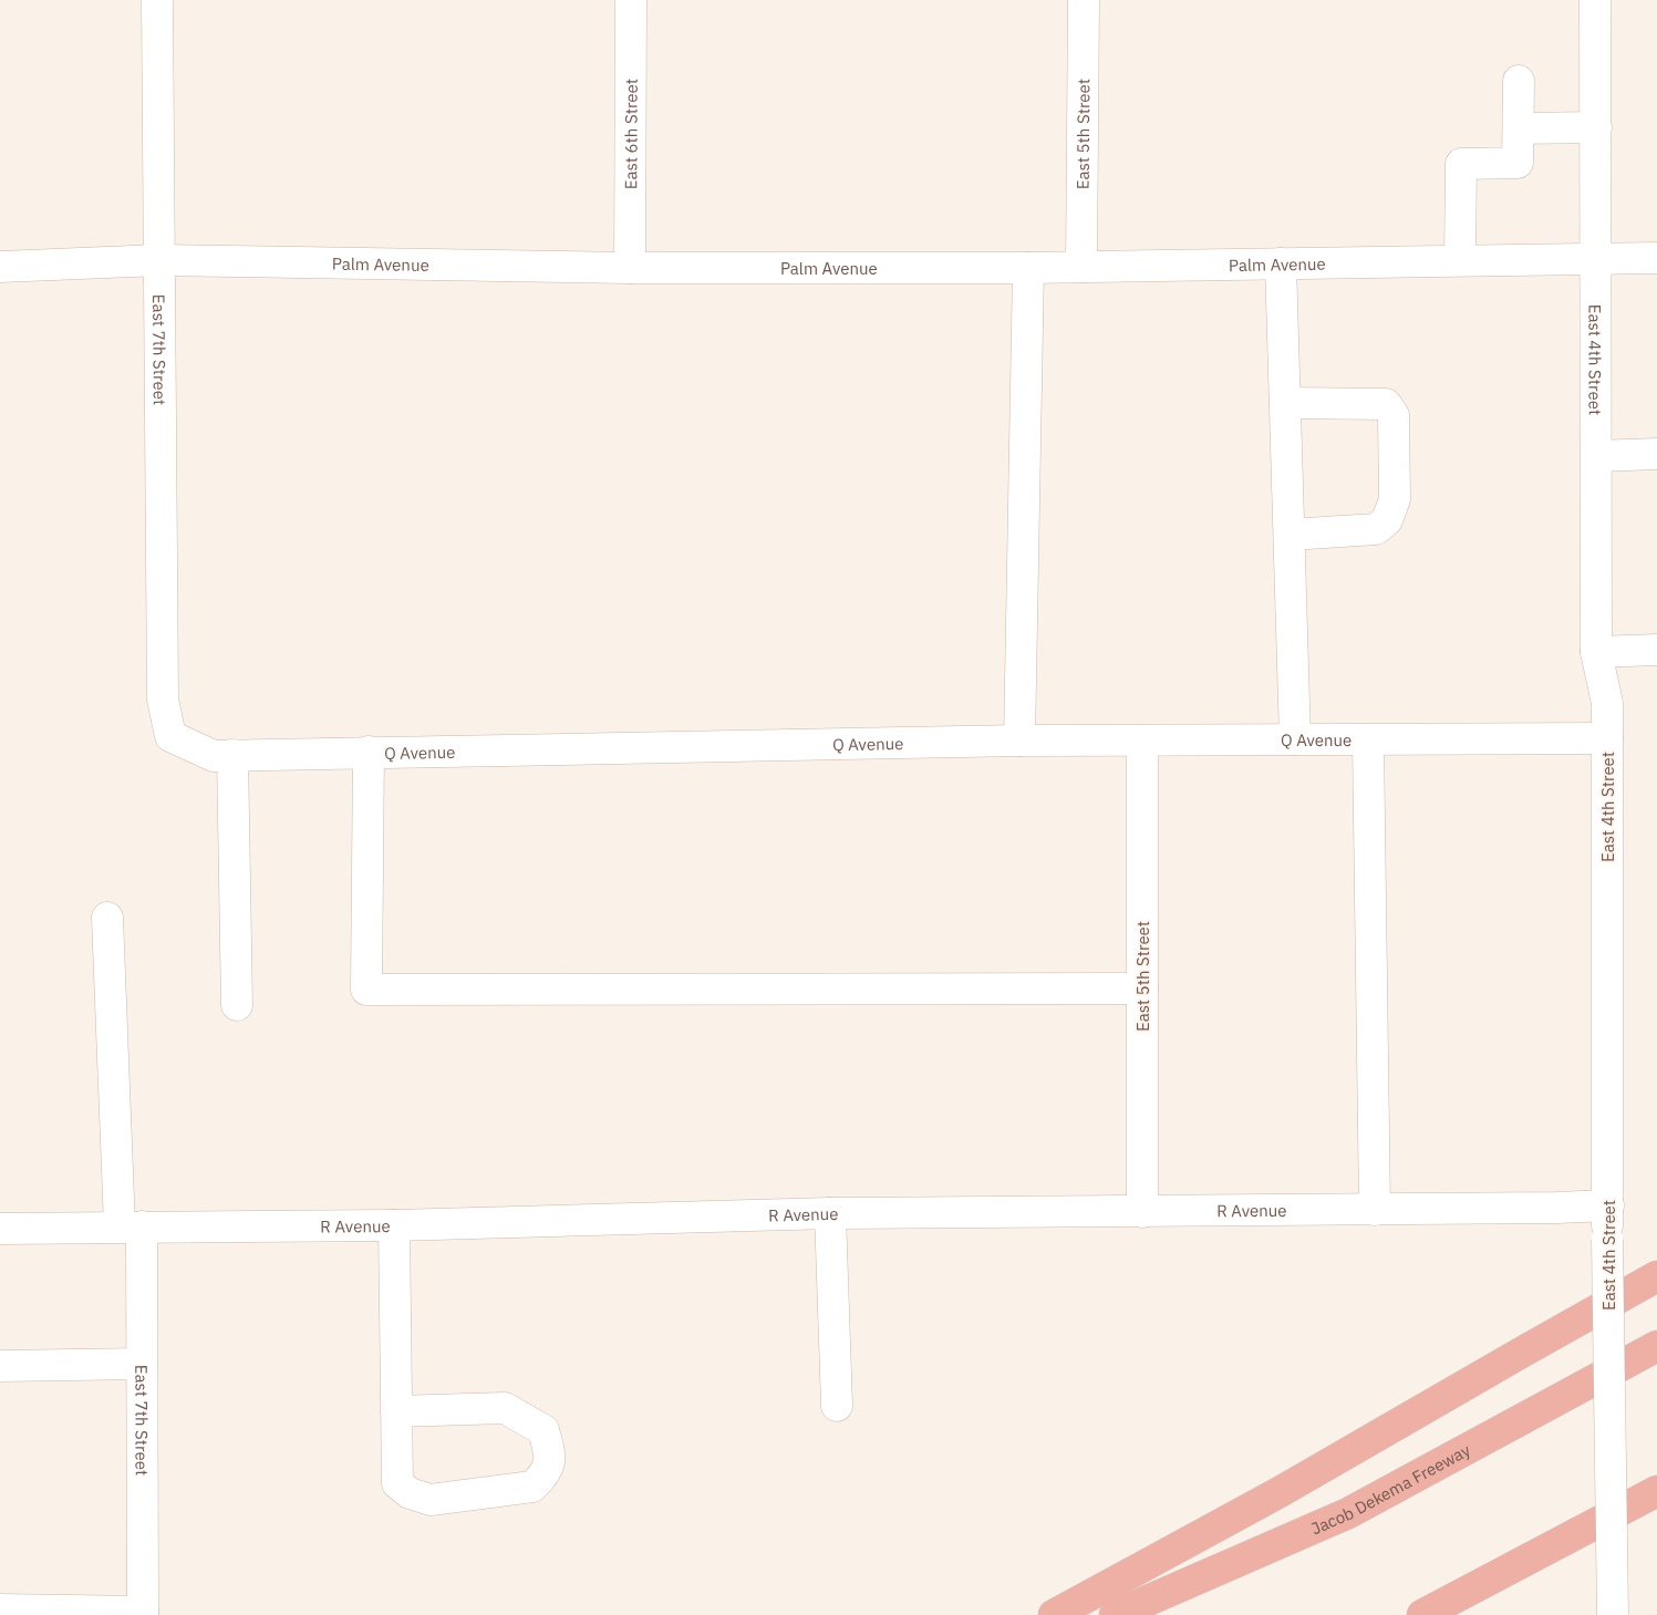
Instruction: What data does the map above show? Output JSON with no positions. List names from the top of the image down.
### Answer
{
  "streets": {
    "highway": ["Jacob Dekema Freeway"],
    "street": [
      "East 6th Street",
      "East 5th Street",
      "Palm Avenue",
      "East 7th Street",
      "East 4th Street",
      "Q Avenue",
      "R Avenue"
    ]
  },
  "crossings": [
    ["East 6th Street", "Palm Avenue"],
    ["East 5th Street", "Palm Avenue"],
    ["East 5th Street", "Q Avenue"],
    ["East 5th Street", "R Avenue"],
    ["Palm Avenue", "East 7th Street"],
    ["Palm Avenue", "East 4th Street"],
    ["East 7th Street", "Q Avenue"],
    ["East 7th Street", "R Avenue"],
    ["East 4th Street", "Q Avenue"],
    ["East 4th Street", "R Avenue"]
  ]
}
